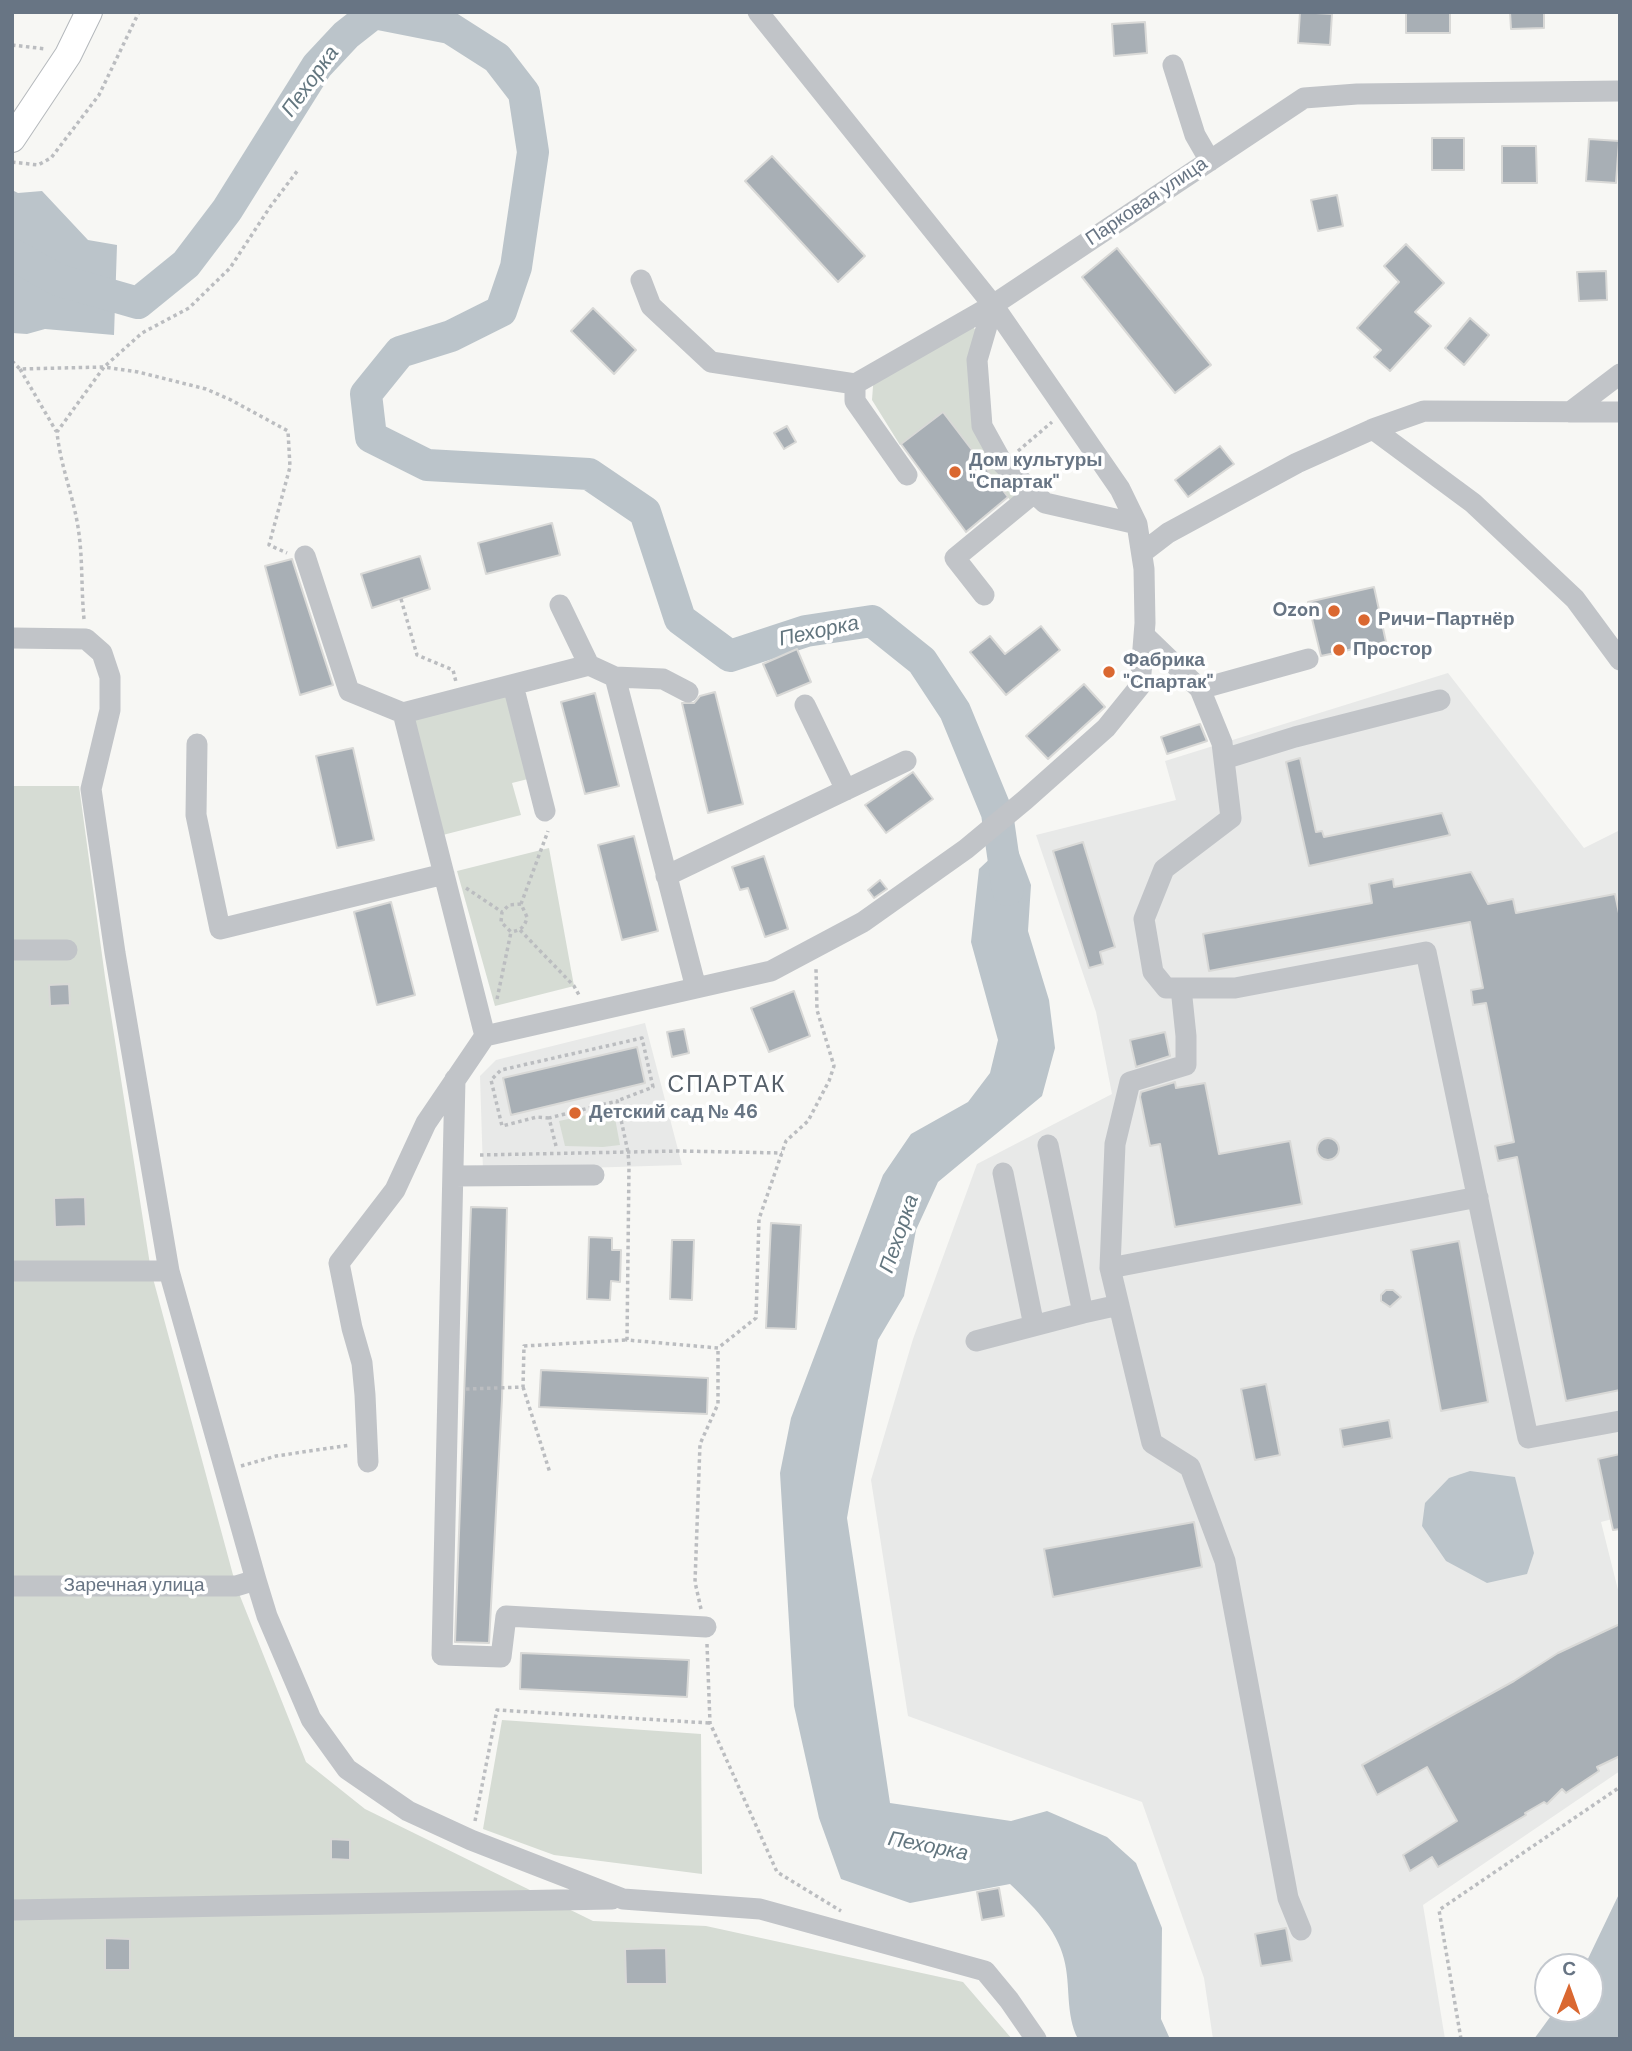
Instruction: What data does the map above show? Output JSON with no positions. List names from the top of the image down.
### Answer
{
  "streets": {
    "street": ["Парковая улица", "Заречная улица"]
  },
  "districts": ["СПАРТАК"],
  "water": ["Пехорка"],
  "places": [
    "Дом культуры \"Спартак\"",
    "Ozon",
    "Ричи-Партнёр",
    "Простор",
    "Фабрика \"Спартак\"",
    "Детский сад № 46"
  ],
  "north": "top"
}
